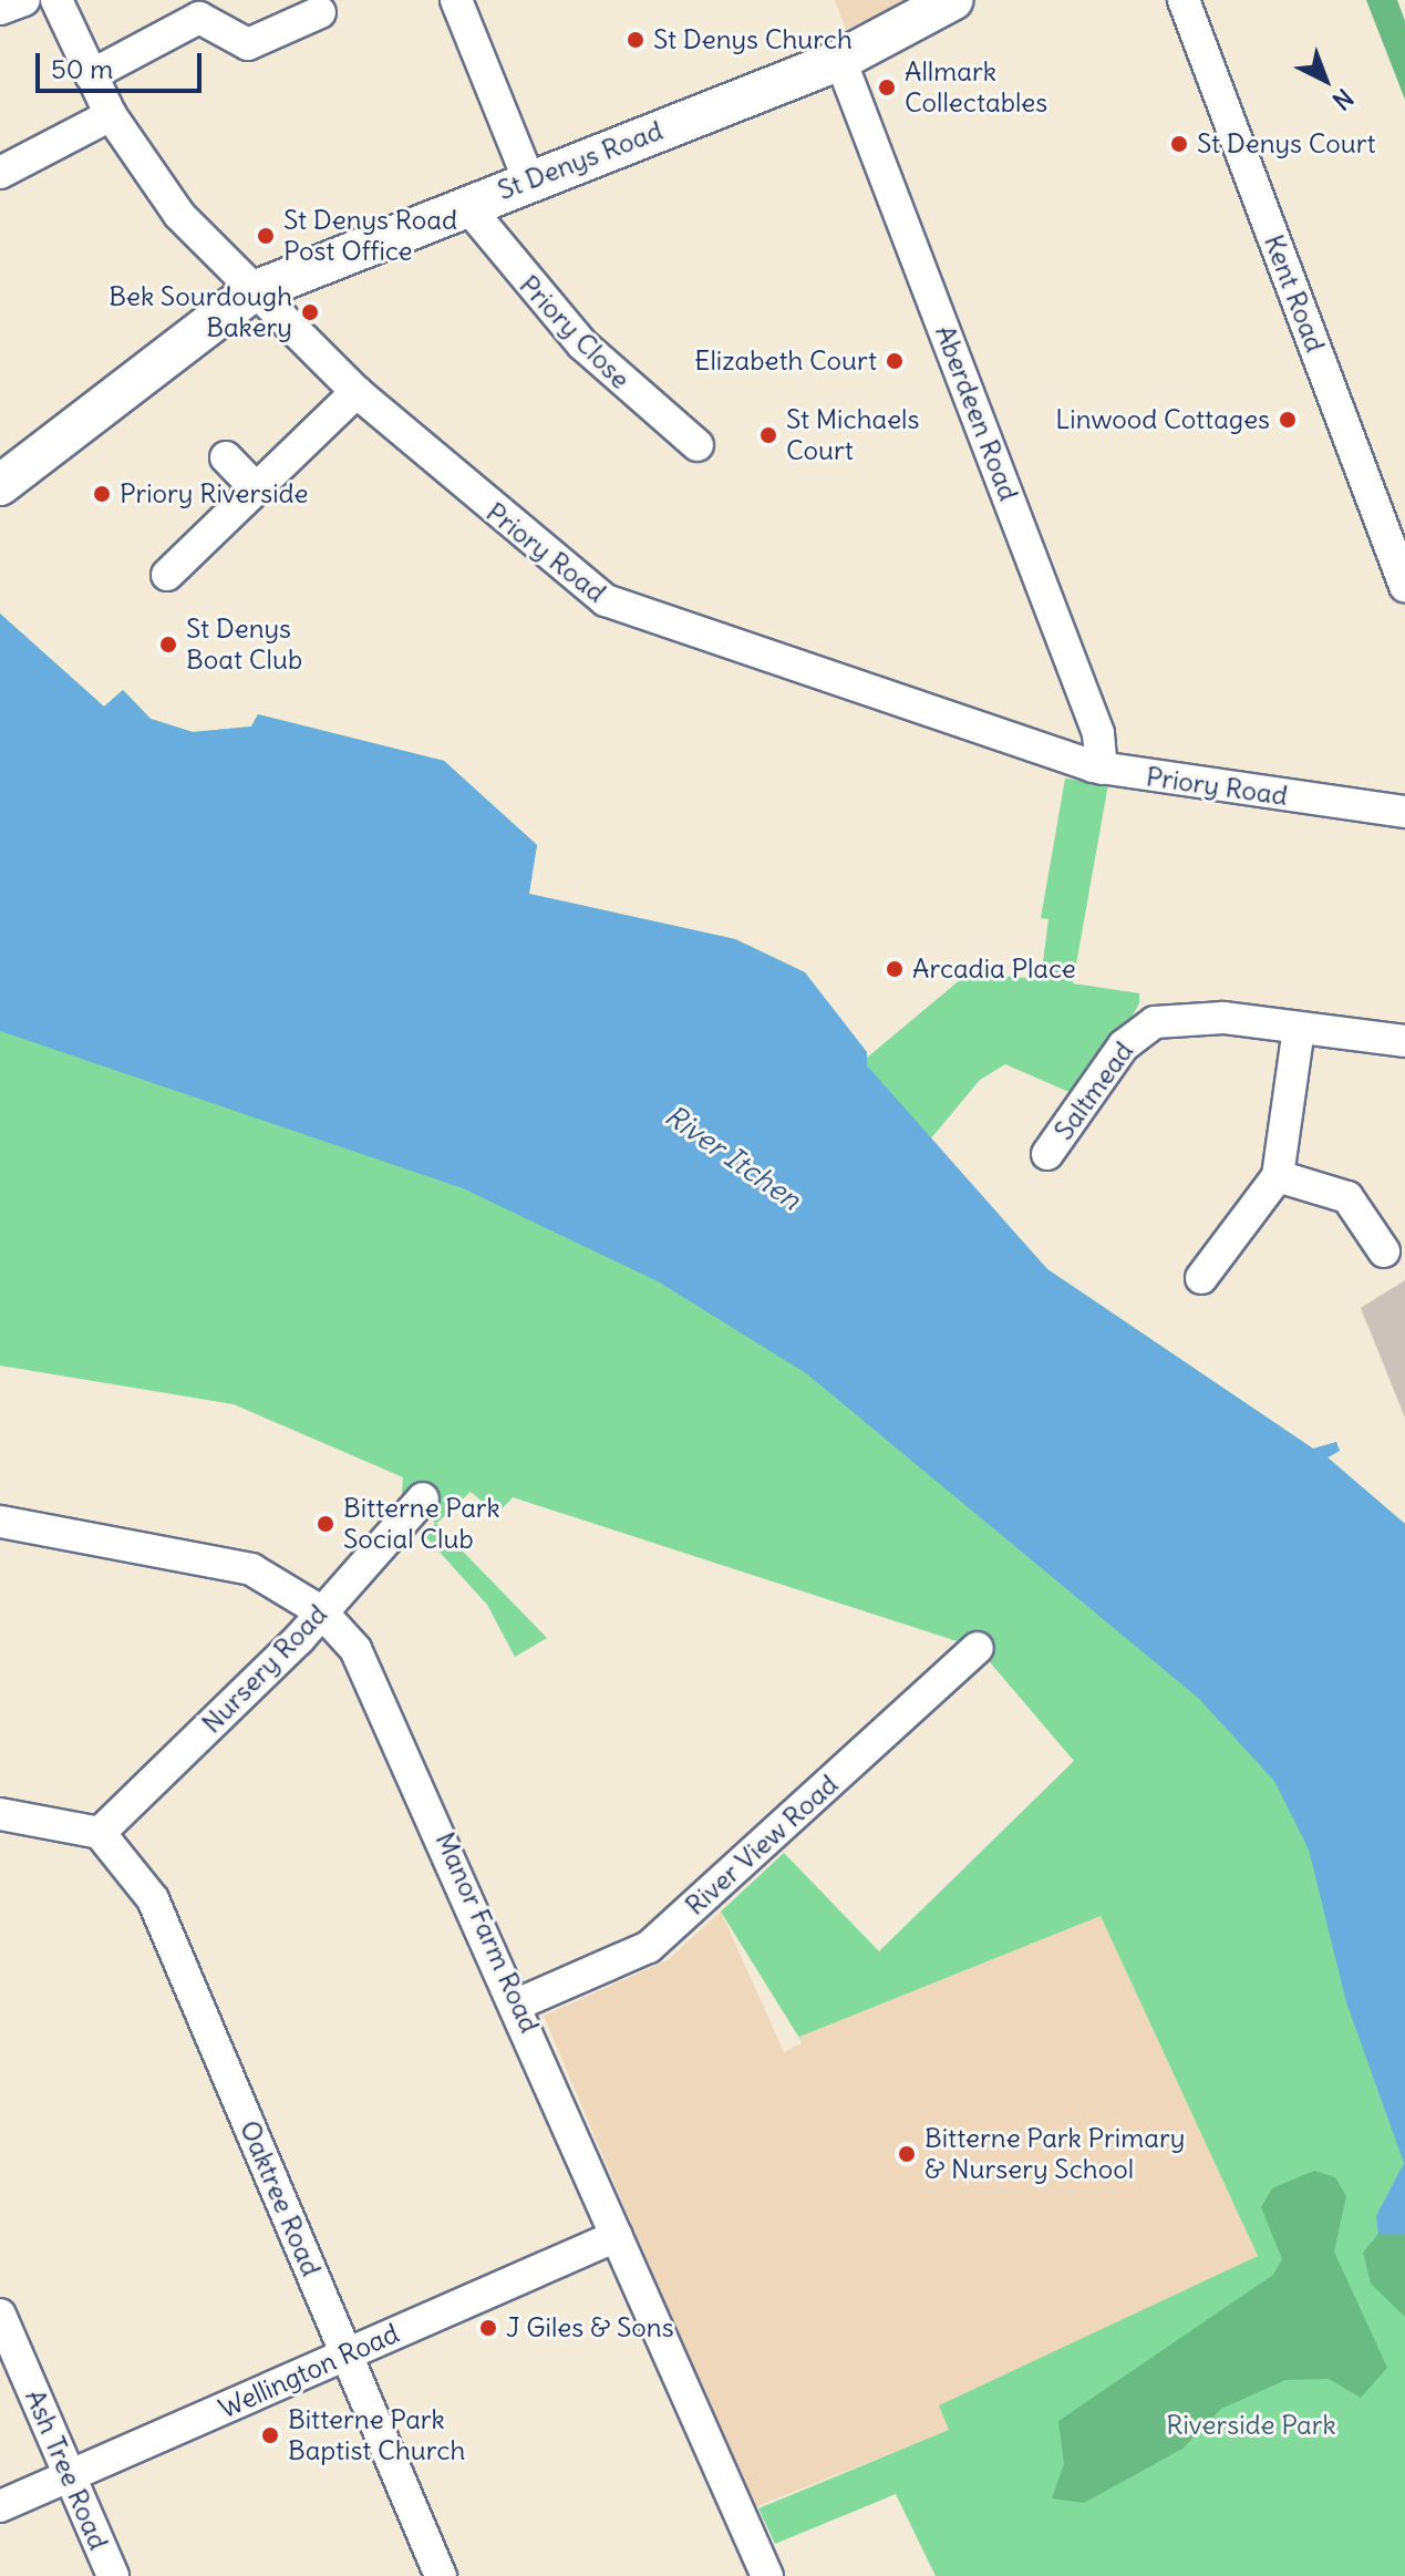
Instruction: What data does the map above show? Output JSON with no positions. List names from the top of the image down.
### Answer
{
  "streets": {
    "main road": ["St Denys Road"],
    "street": [
      "Kent Road",
      "Priory Close",
      "Aberdeen Road",
      "Priory Road",
      "Saltmead",
      "Nursery Road",
      "River View Road",
      "Manor Farm Road",
      "Oaktree Road",
      "Wellington Road",
      "Ash Tree Road"
    ]
  },
  "crossings": [
    ["St Denys Road", "Priory Close"],
    ["St Denys Road", "Aberdeen Road"],
    ["St Denys Road", "Priory Road"],
    ["Aberdeen Road", "Priory Road"],
    ["Nursery Road", "Manor Farm Road"],
    ["Nursery Road", "Oaktree Road"],
    ["River View Road", "Manor Farm Road"],
    ["Manor Farm Road", "Wellington Road"],
    ["Oaktree Road", "Wellington Road"],
    ["Wellington Road", "Ash Tree Road"]
  ],
  "water": ["River Itchen"],
  "parks": ["Riverside Park"],
  "places": [
    "St Denys Church",
    "Allmark Collectables",
    "St Denys Court",
    "St Denys Road Post Office",
    "Bek Sourdough Bakery",
    "Elizabeth Court",
    "Linwood Cottages",
    "St Michaels Court",
    "Priory Riverside",
    "St Denys Boat Club",
    "Arcadia Place",
    "Bitterne Park Social Club",
    "Bitterne Park Primary & Nursery School",
    "J Giles & Sons",
    "Bitterne Park Baptist Church"
  ],
  "scale_bar": "50 m",
  "north": "bottom right"
}
